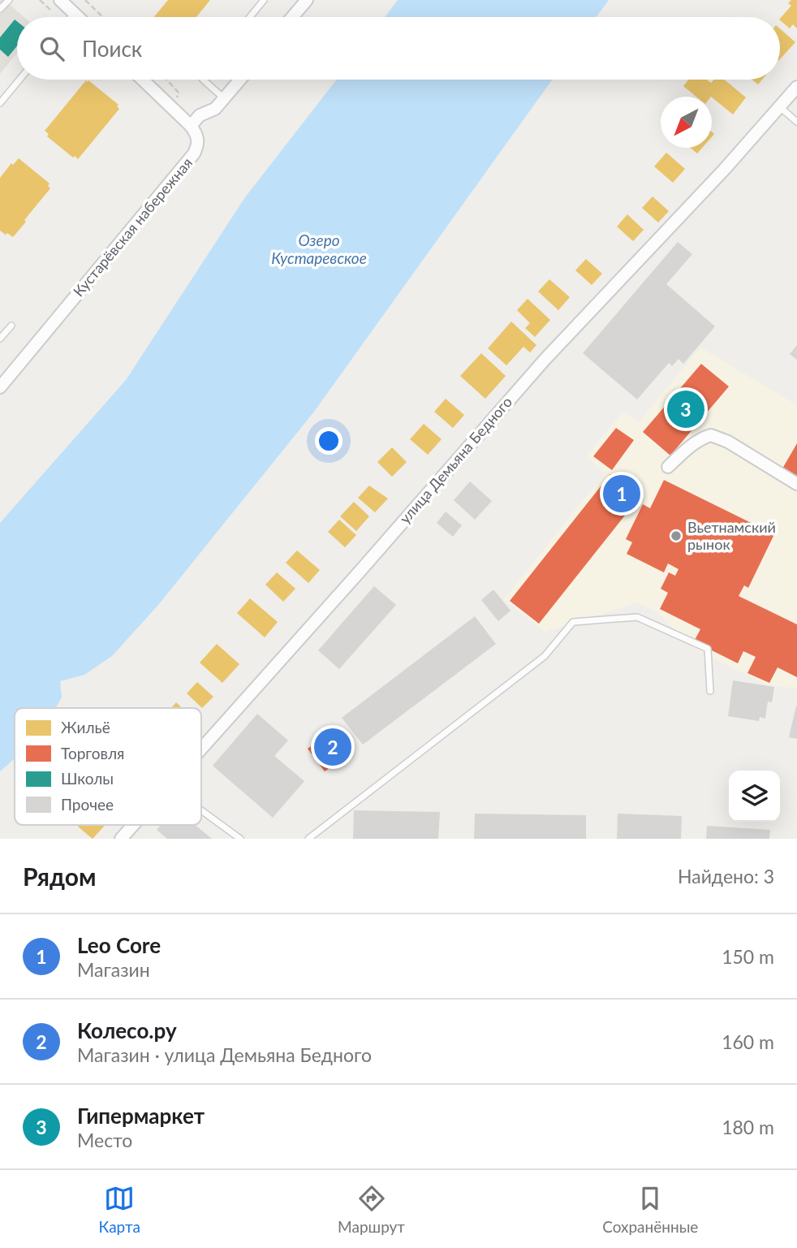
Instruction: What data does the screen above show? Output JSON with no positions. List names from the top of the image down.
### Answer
{
  "streets": {
    "street": ["Кустарёвская набережная", "улица Демьяна Бедного"]
  },
  "water": ["Озеро Кустаревское"],
  "places": ["Вьетнамский рынок"],
  "legend": [
    "Жильё",
    "Торговля",
    "Школы",
    "Прочее"
  ],
  "north": "bottom left",
  "page": {
    "search": "Поиск",
    "pins": ["3", "1", "2"],
    "heading": ["Рядом", "Найдено: 3"],
    "list": [
      {
        "mark": "1",
        "name": "Leo Core",
        "note": "Магазин",
        "value": "150 m"
      },
      {
        "mark": "2",
        "name": "Колесо.ру",
        "note": "Магазин · улица Демьяна Бедного",
        "value": "160 m"
      },
      {
        "mark": "3",
        "name": "Гипермаркет",
        "note": "Место",
        "value": "180 m"
      }
    ],
    "nav": ["Карта", "Маршрут", "Сохранённые"]
  }
}
